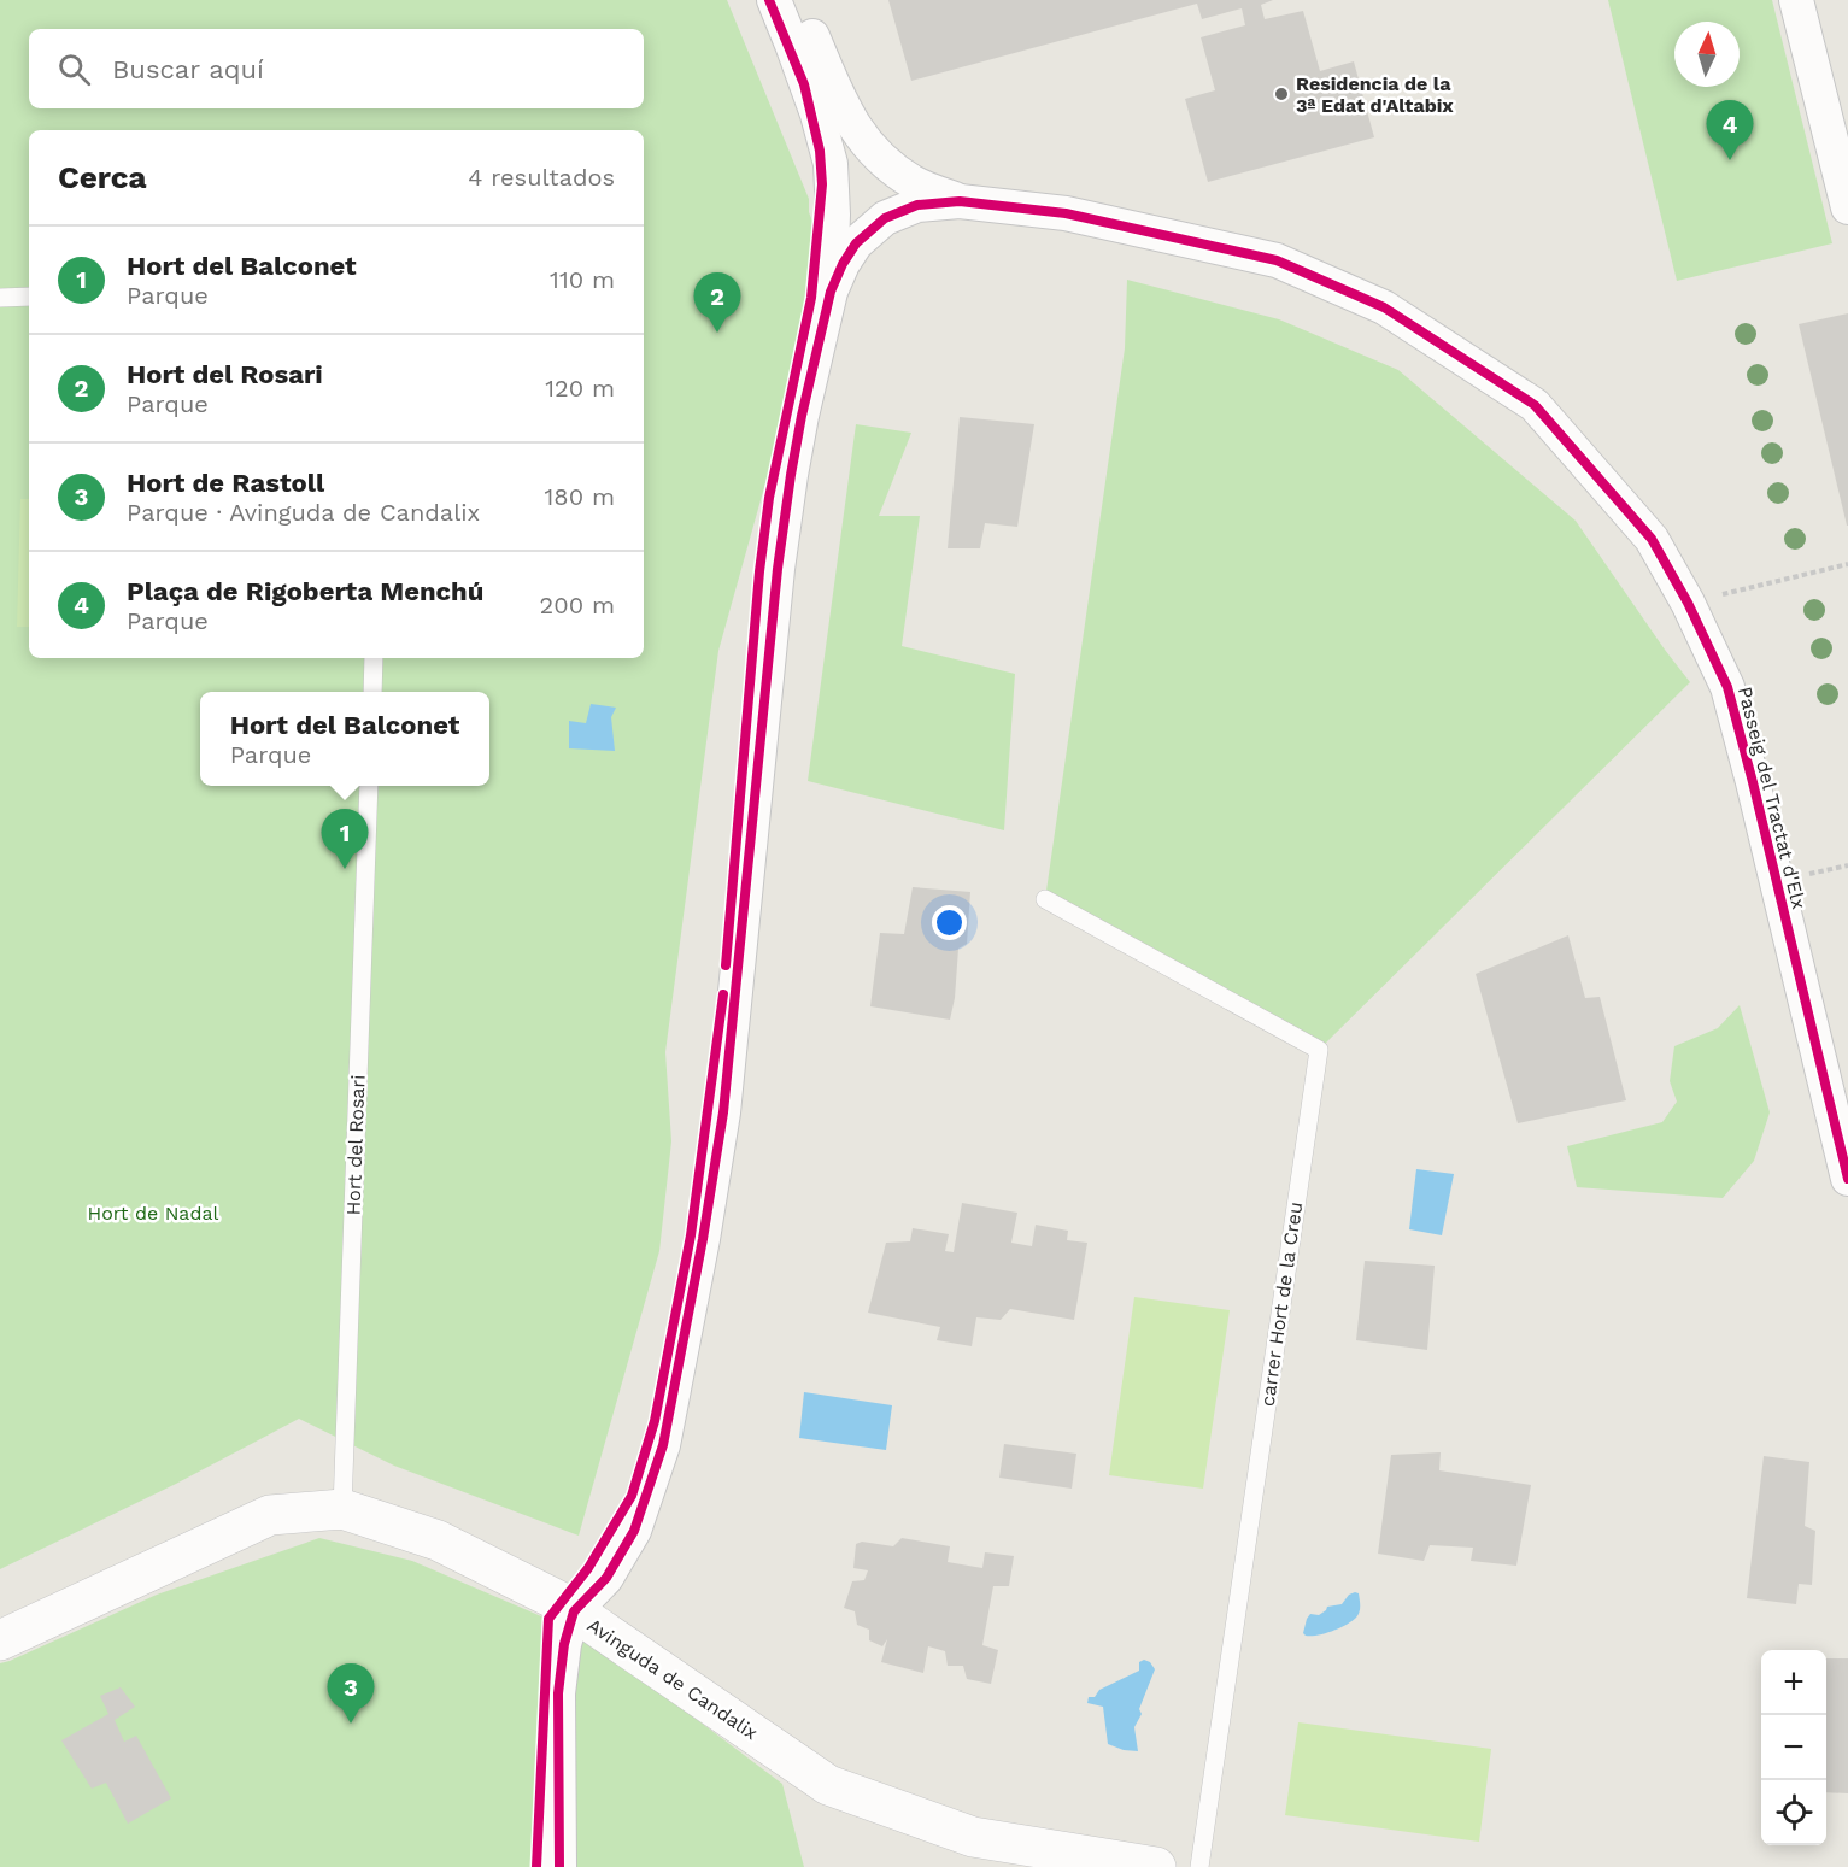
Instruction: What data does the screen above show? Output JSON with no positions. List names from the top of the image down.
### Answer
{
  "streets": {
    "main road": ["Avinguda de Candalix"],
    "street": ["Passeig del Tractat d'Elx"],
    "lane": ["Hort del Rosari", "carrer Hort de la Creu"]
  },
  "crossings": [
    ["Hort del Rosari", "Avinguda de Candalix"]
  ],
  "parks": ["Hort de Nadal"],
  "places": ["Residencia de la 3ª Edat d'Altabix"],
  "north": "top",
  "page": {
    "search": "Buscar aquí",
    "pins": [
      "4",
      "2",
      "1",
      "3"
    ],
    "heading": ["Cerca", "4 resultados"],
    "list": [
      {
        "mark": "1",
        "name": "Hort del Balconet",
        "note": "Parque",
        "value": "110 m"
      },
      {
        "mark": "2",
        "name": "Hort del Rosari",
        "note": "Parque",
        "value": "120 m"
      },
      {
        "mark": "3",
        "name": "Hort de Rastoll",
        "note": "Parque · Avinguda de Candalix",
        "value": "180 m"
      },
      {
        "mark": "4",
        "name": "Plaça de Rigoberta Menchú",
        "note": "Parque",
        "value": "200 m"
      }
    ],
    "popup": ["Hort del Balconet", "Parque"],
    "map_buttons": ["+", "−"]
  }
}
